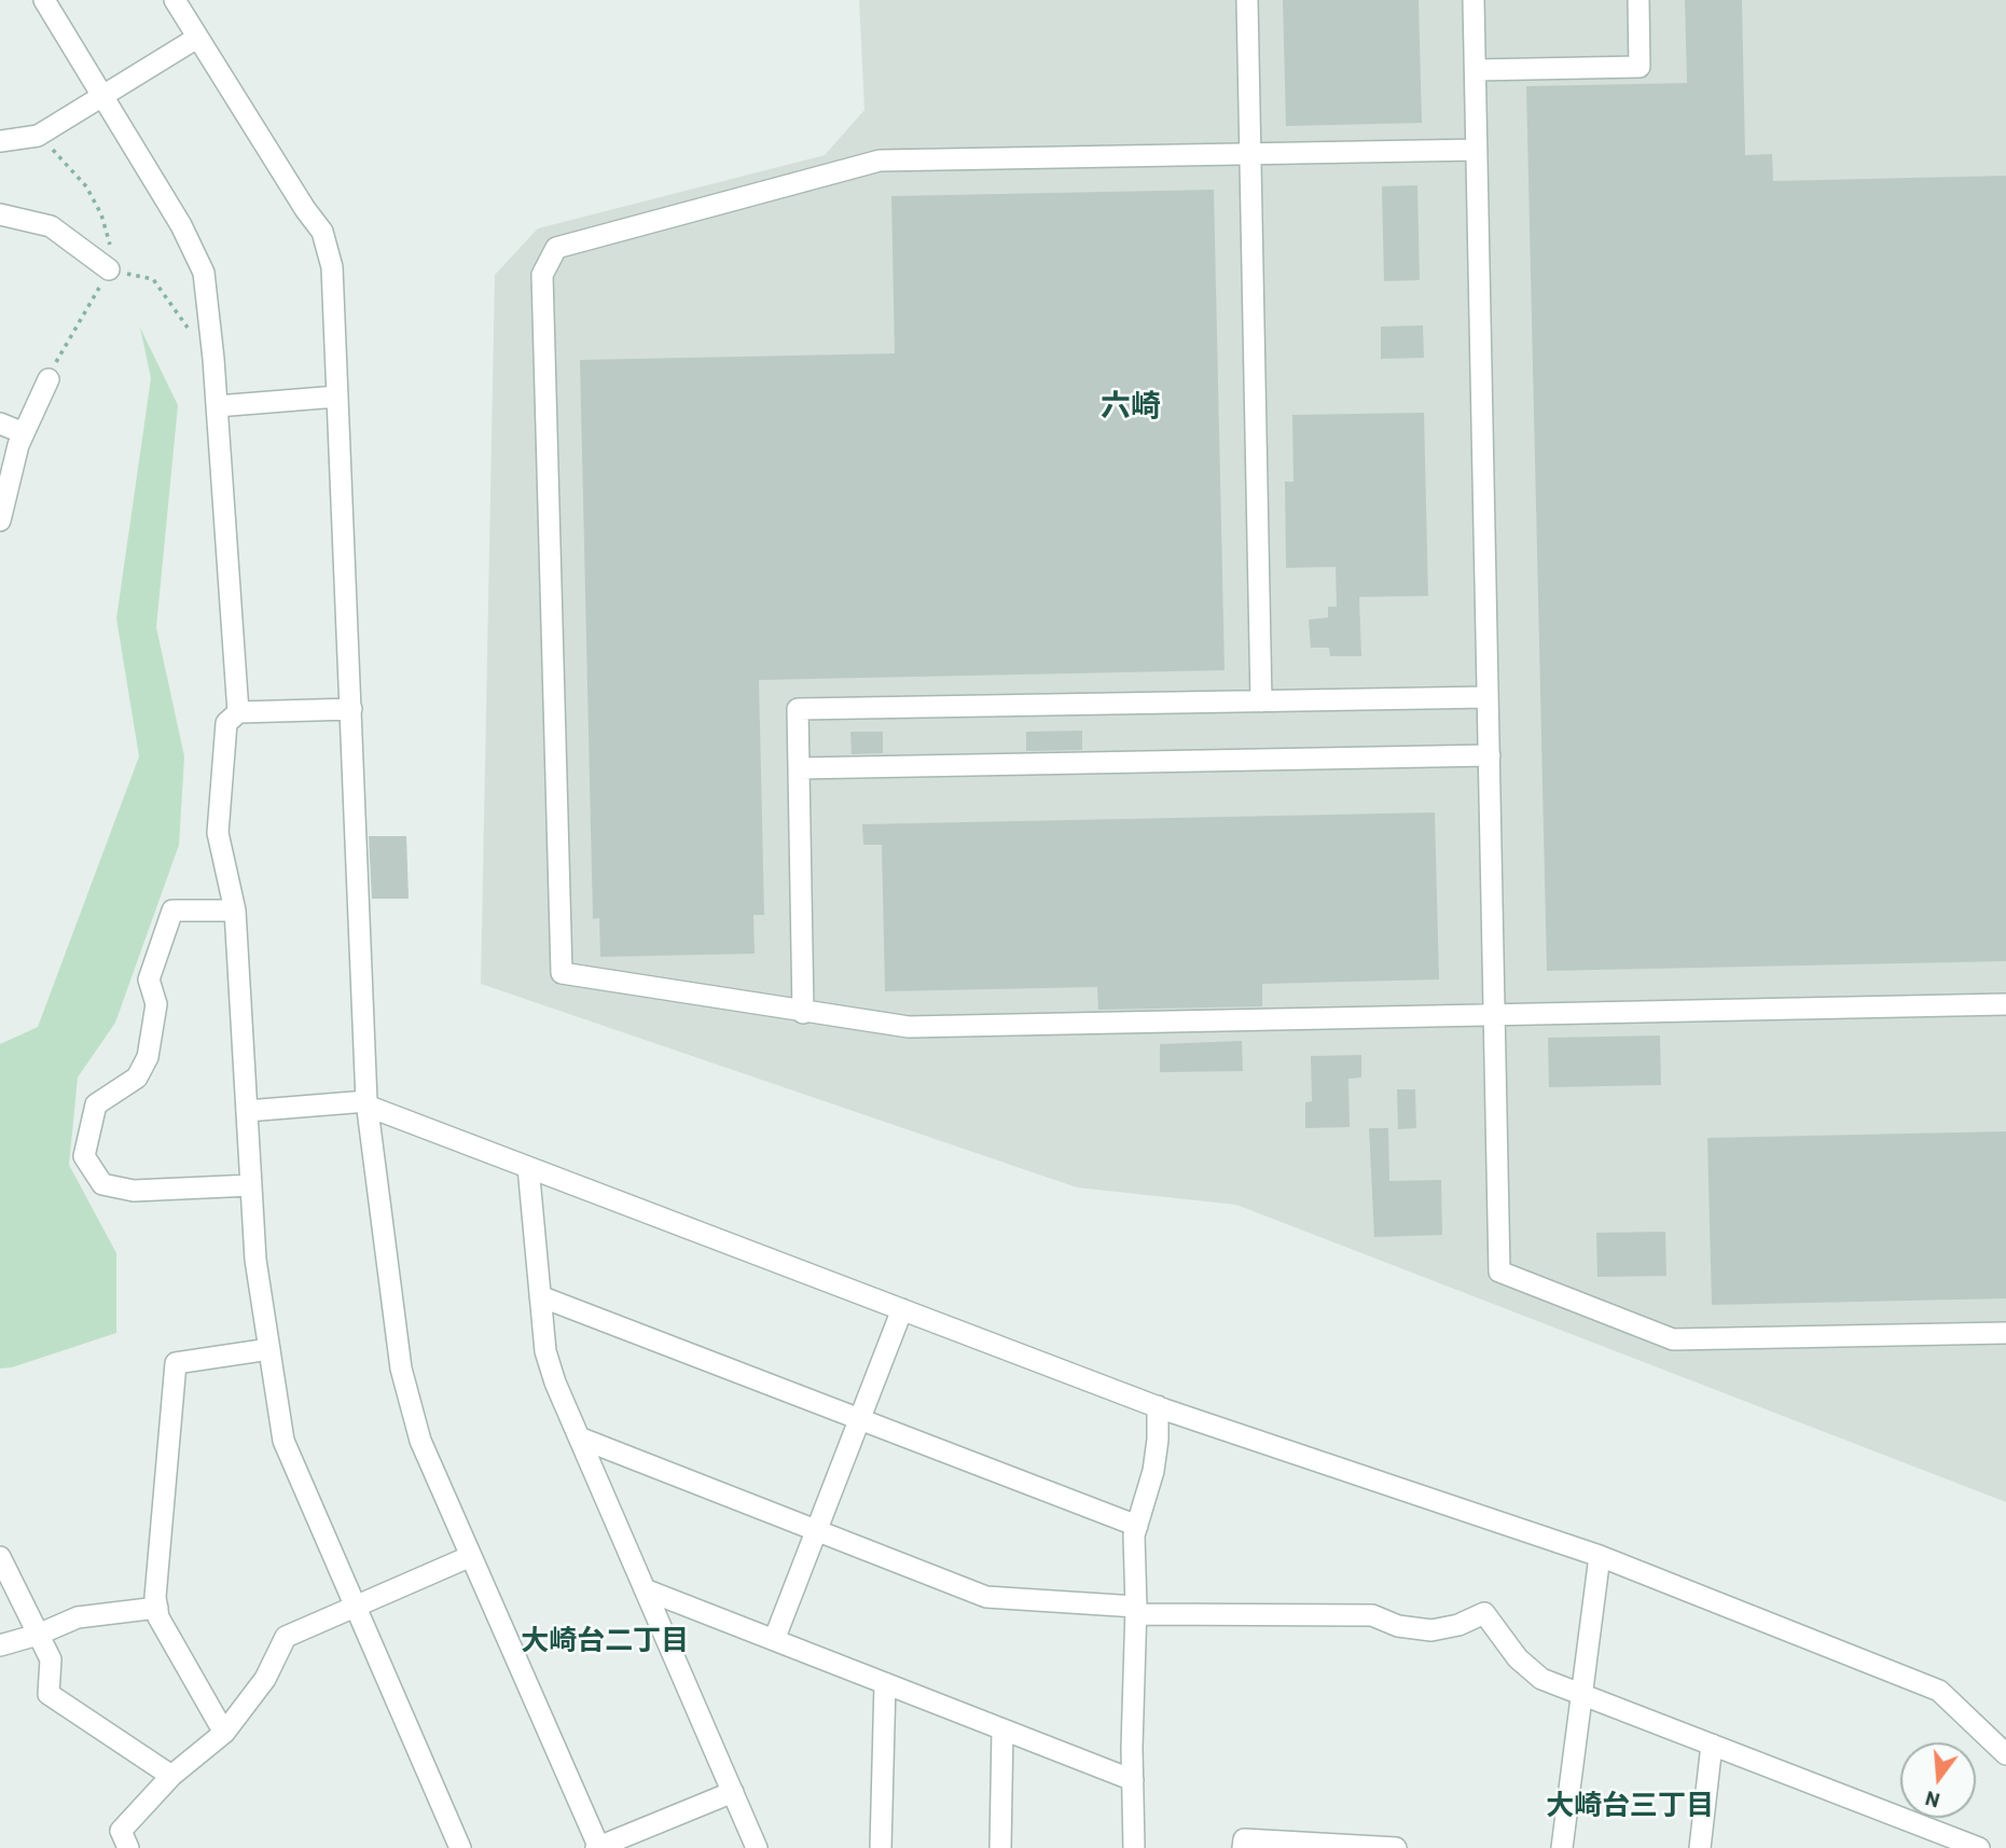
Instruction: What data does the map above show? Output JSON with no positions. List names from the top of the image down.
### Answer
{
  "districts": ["六崎", "大崎台二丁目", "大崎台三丁目"],
  "north": "bottom"
}
